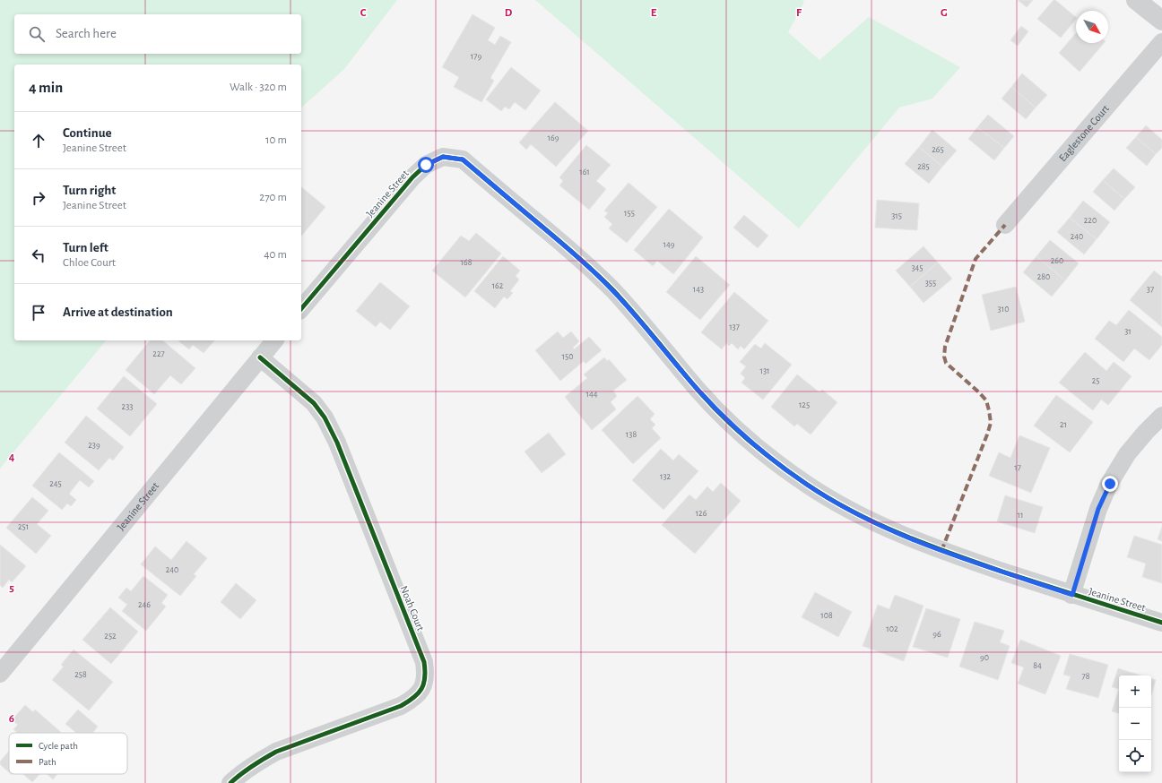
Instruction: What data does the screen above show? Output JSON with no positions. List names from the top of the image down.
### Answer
{
  "streets": {
    "street": ["Eaglestone Court", "Jeanine Street", "Noah Court"]
  },
  "crossings": [
    ["Jeanine Street", "Noah Court"]
  ],
  "house_numbers": [
    "179",
    "169",
    "265",
    "285",
    "161",
    "155",
    "315",
    "220",
    "240",
    "149",
    "260",
    "168",
    "345",
    "280",
    "355",
    "162",
    "143",
    "37",
    "310",
    "137",
    "31",
    "227",
    "150",
    "131",
    "25",
    "144",
    "125",
    "233",
    "21",
    "138",
    "239",
    "17",
    "132",
    "245",
    "126",
    "11",
    "251",
    "240",
    "246",
    "108",
    "102",
    "96",
    "252",
    "90",
    "84",
    "258",
    "78"
  ],
  "legend": ["Cycle path", "Path"],
  "north": "bottom right",
  "page": {
    "search": "Search here",
    "heading": ["4 min", "Walk · 320 m"],
    "list": [
      ["Continue", "Jeanine Street", "10 m"],
      ["Turn right", "Jeanine Street", "270 m"],
      ["Turn left", "Chloe Court", "40 m"],
      "Arrive at destination"
    ],
    "map_buttons": ["+", "−"]
  },
  "grid": {
    "columns": [
      "C",
      "D",
      "E",
      "F",
      "G"
    ],
    "rows": ["4", "5", "6"]
  }
}
